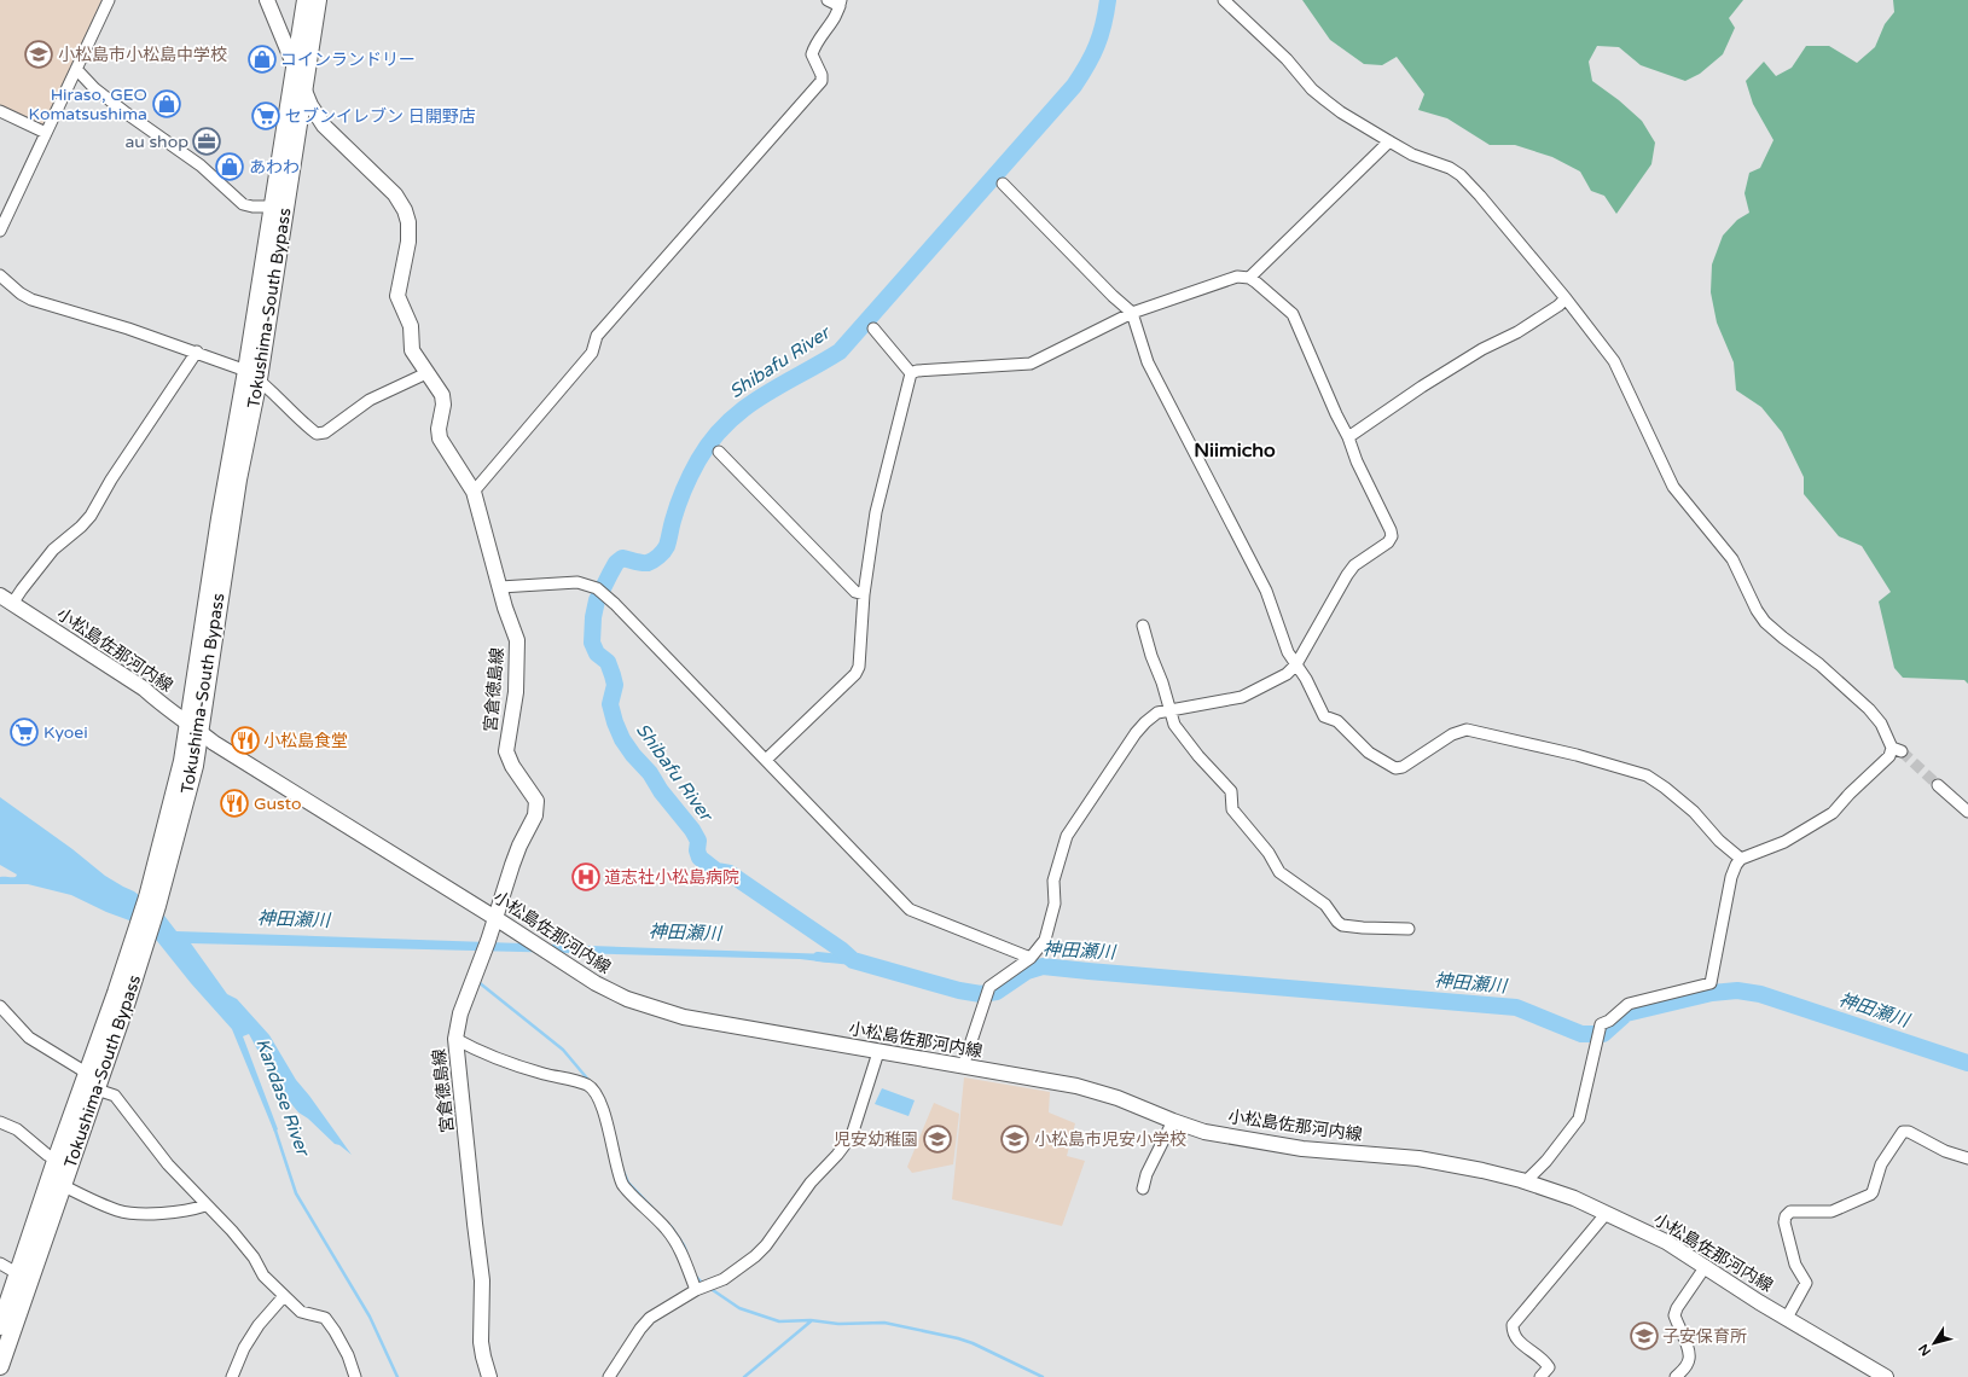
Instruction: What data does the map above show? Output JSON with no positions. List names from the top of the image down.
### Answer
{
  "streets": {
    "highway": ["Tokushima-South Bypass"],
    "main road": ["小松島佐那河内線", "宮倉徳島線"]
  },
  "crossings": [
    ["Tokushima-South Bypass", "小松島佐那河内線"],
    ["Tokushima-South Bypass", "宮倉徳島線"],
    ["小松島佐那河内線", "宮倉徳島線"]
  ],
  "districts": ["Niimicho"],
  "water": ["Shibafu River", "神田瀬川", "Kandase River"],
  "places": {
    "school or university": [
      "小松島市小松島中学校",
      "児安幼稚園",
      "小松島市児安小学校",
      "子安保育所"
    ],
    "shop": ["コインランドリー", "Hiraso, GEO Komatsushima", "あわわ"],
    "supermarket": ["セブンイレブン 日開野店", "Kyoei"],
    "office": ["au shop"],
    "restaurant": ["小松島食堂", "Gusto"],
    "hospital": ["道志社小松島病院"]
  },
  "north": "bottom left"
}
